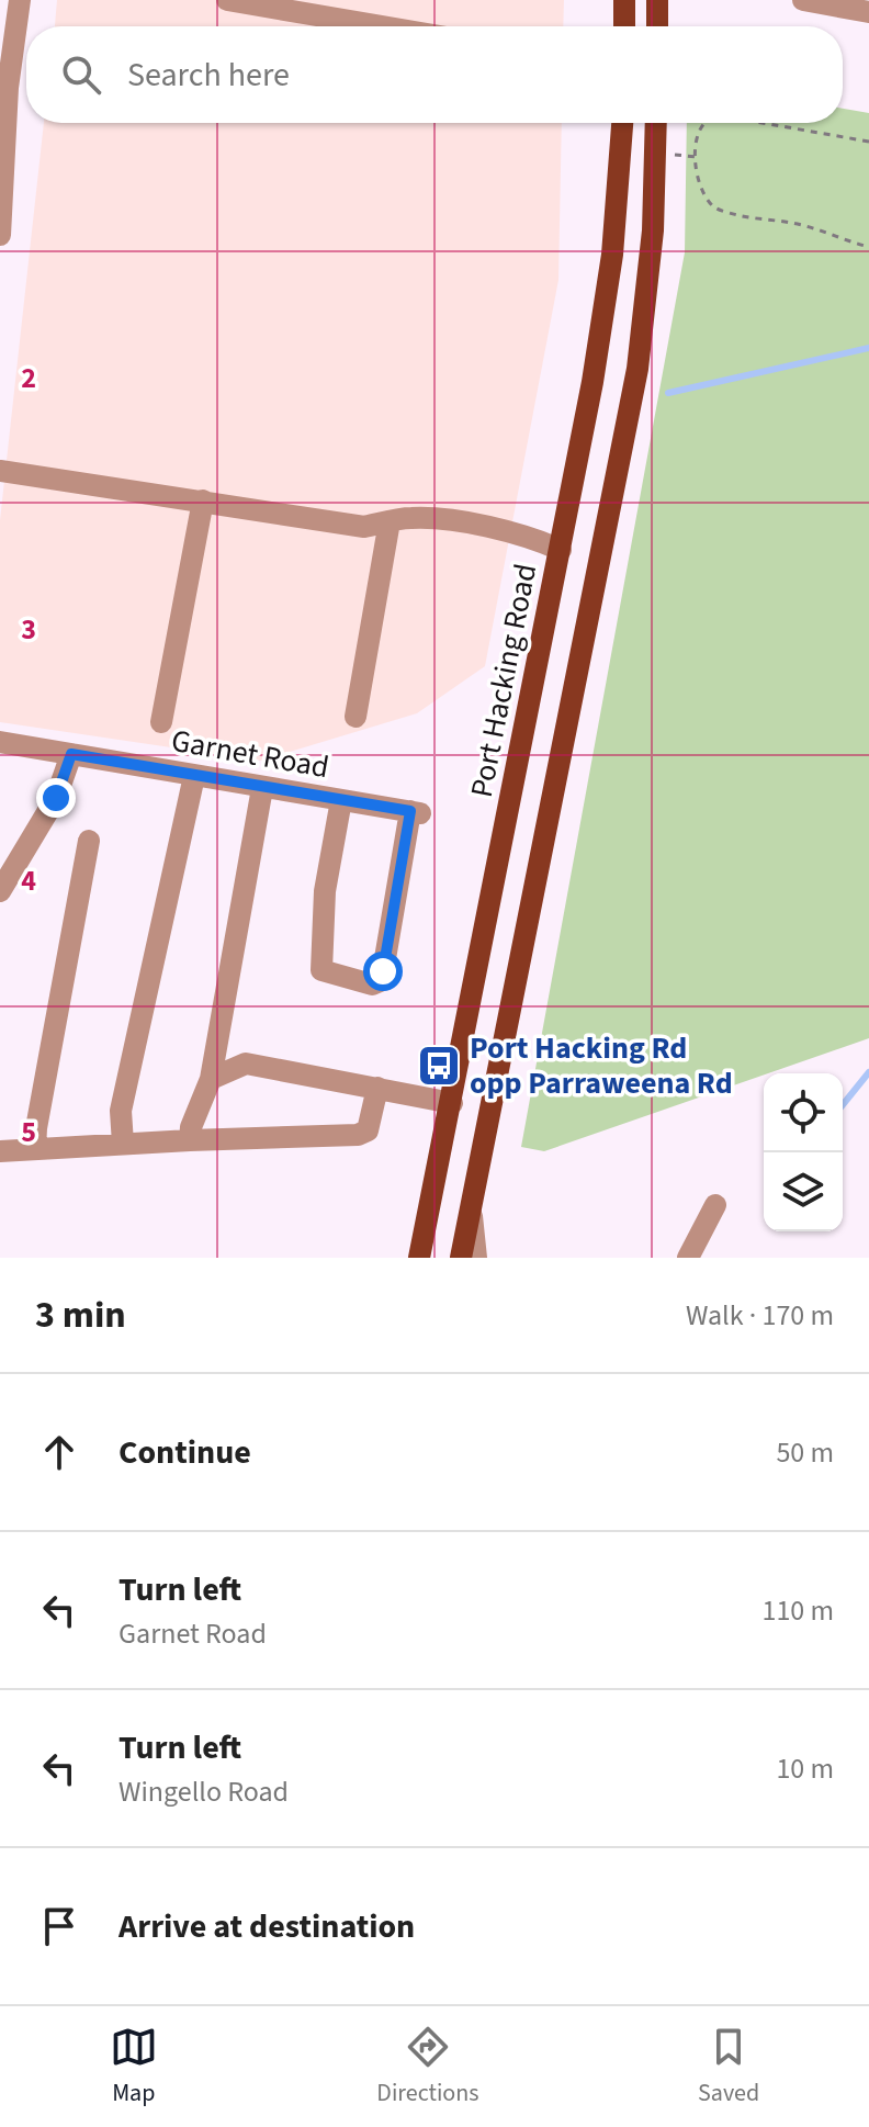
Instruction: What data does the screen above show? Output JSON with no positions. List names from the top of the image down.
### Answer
{
  "streets": {
    "main road": ["Port Hacking Road"],
    "street": ["Garnet Road"]
  },
  "places": {
    "bus stop": ["Port Hacking Rd opp Parraweena Rd"]
  },
  "page": {
    "search": "Search here",
    "heading": ["3 min", "Walk · 170 m"],
    "list": [
      ["Continue", "50 m"],
      ["Turn left", "Garnet Road", "110 m"],
      ["Turn left", "Wingello Road", "10 m"],
      "Arrive at destination"
    ],
    "nav": ["Map", "Directions", "Saved"]
  },
  "grid": {
    "rows": [
      "2",
      "3",
      "4",
      "5"
    ]
  }
}
